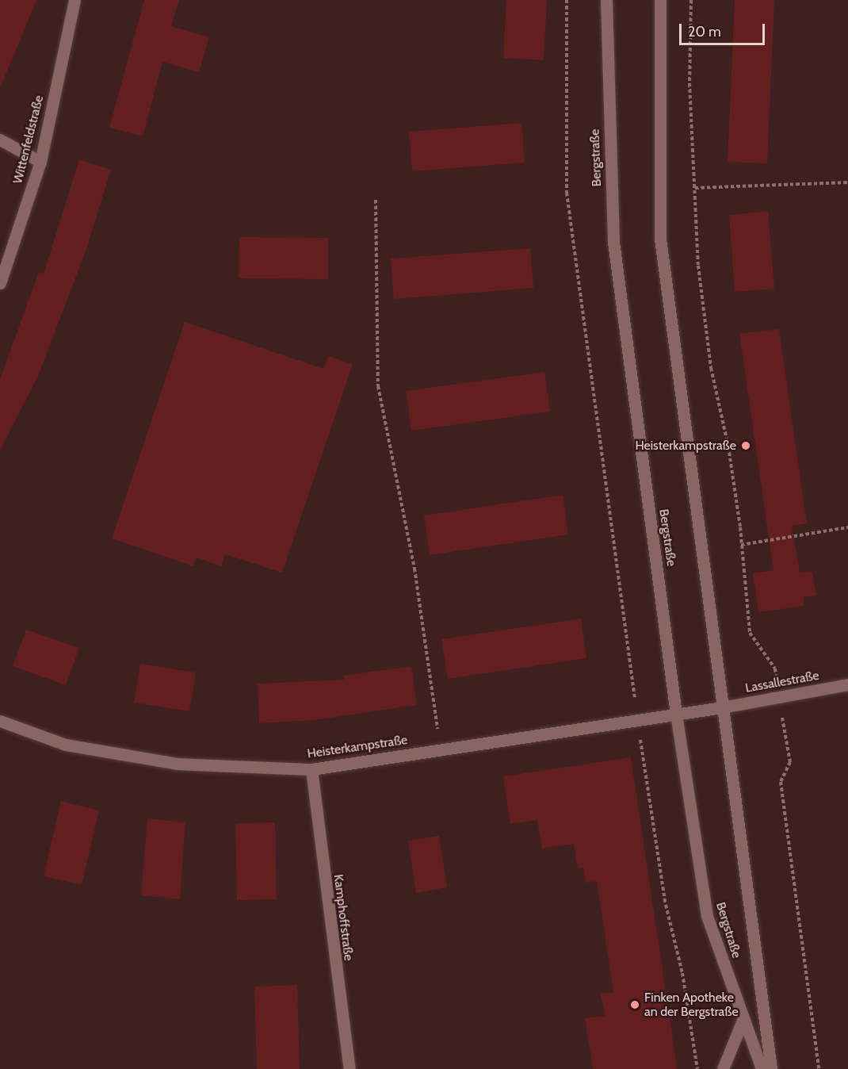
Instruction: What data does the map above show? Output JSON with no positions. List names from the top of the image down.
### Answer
{
  "streets": {
    "main road": [
      "Wittenfeldstraße",
      "Bergstraße",
      "Lassallestraße",
      "Heisterkampstraße",
      "Kamphoffstraße"
    ]
  },
  "crossings": [
    ["Bergstraße", "Lassallestraße"],
    ["Bergstraße", "Heisterkampstraße"],
    ["Lassallestraße", "Heisterkampstraße"],
    ["Heisterkampstraße", "Kamphoffstraße"]
  ],
  "places": ["Heisterkampstraße", "Finken Apotheke an der Bergstraße"],
  "scale_bar": "20 m"
}
